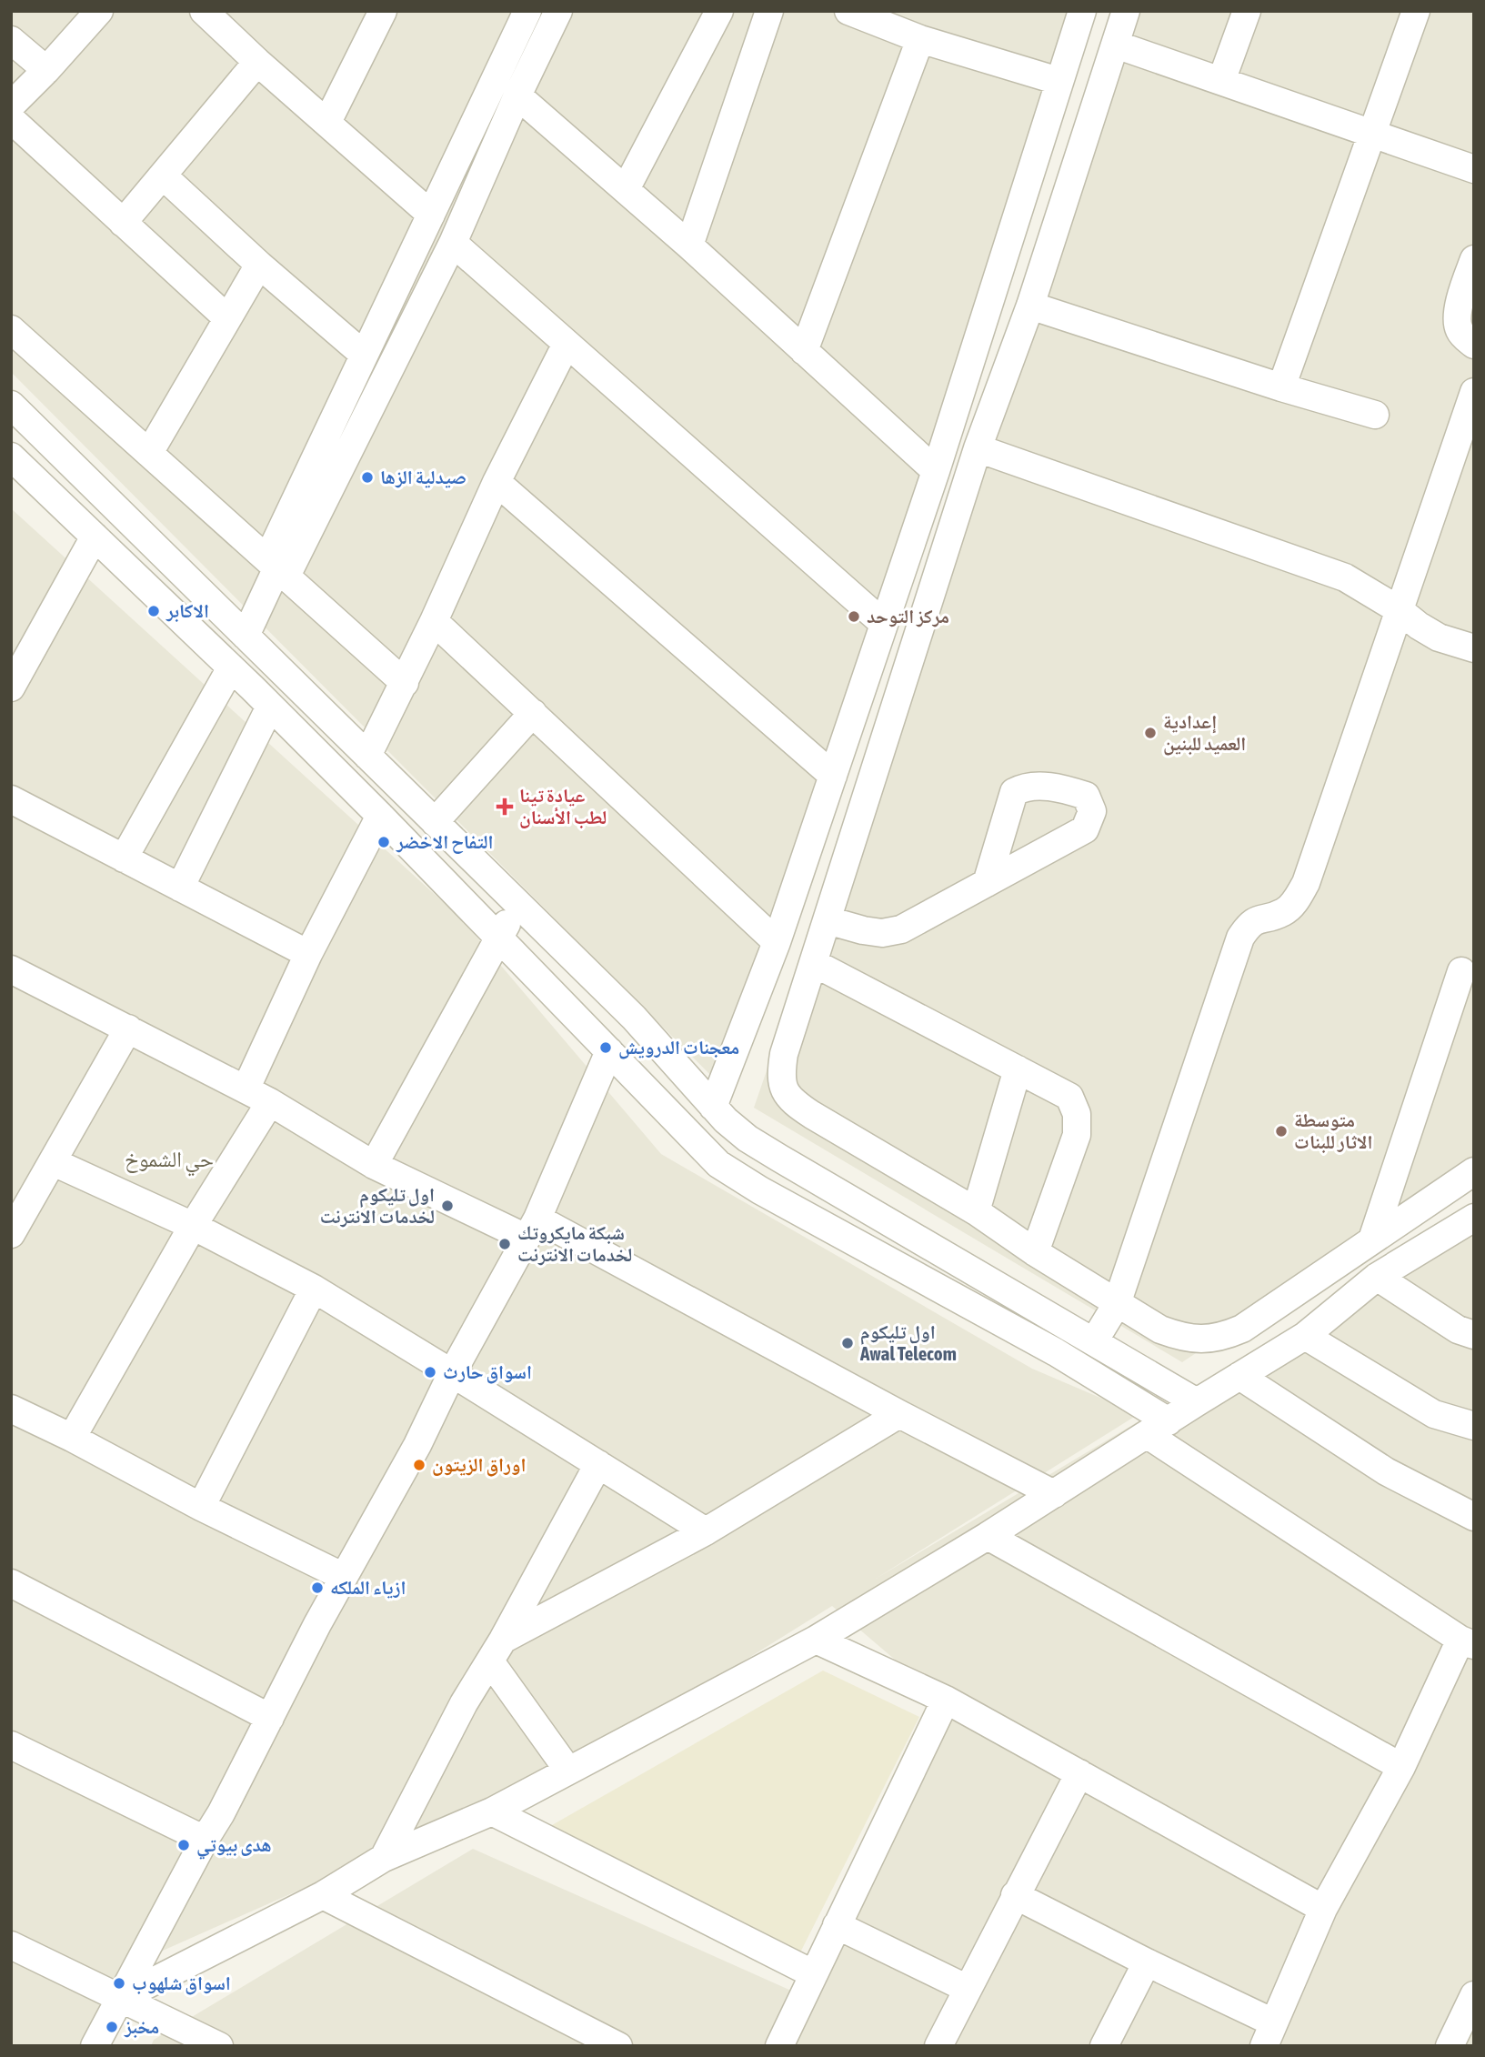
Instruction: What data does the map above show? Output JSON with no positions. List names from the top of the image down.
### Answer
{
  "districts": ["حي الشموخ"],
  "places": {
    "other": [
      "صيدلية الزها",
      "الاكابر",
      "مركز التوحد",
      "إعدادية العميد للبنين",
      "التفاح الاخضر",
      "معجنات الدرويش",
      "متوسطة الاثار للبنات",
      "اول تليكوم لخدمات الانترنت",
      "شبكة مايكروتك لخدمات الانترنت",
      "اول تليكوم Awal Telecom",
      "اسواق حارث",
      "اوراق الزيتون",
      "ازياء الملكه",
      "هدى بيوتي",
      "اسواق شلهوب",
      "مخبز"
    ],
    "health": ["عيادة تينا لطب الأسنان"]
  }
}
